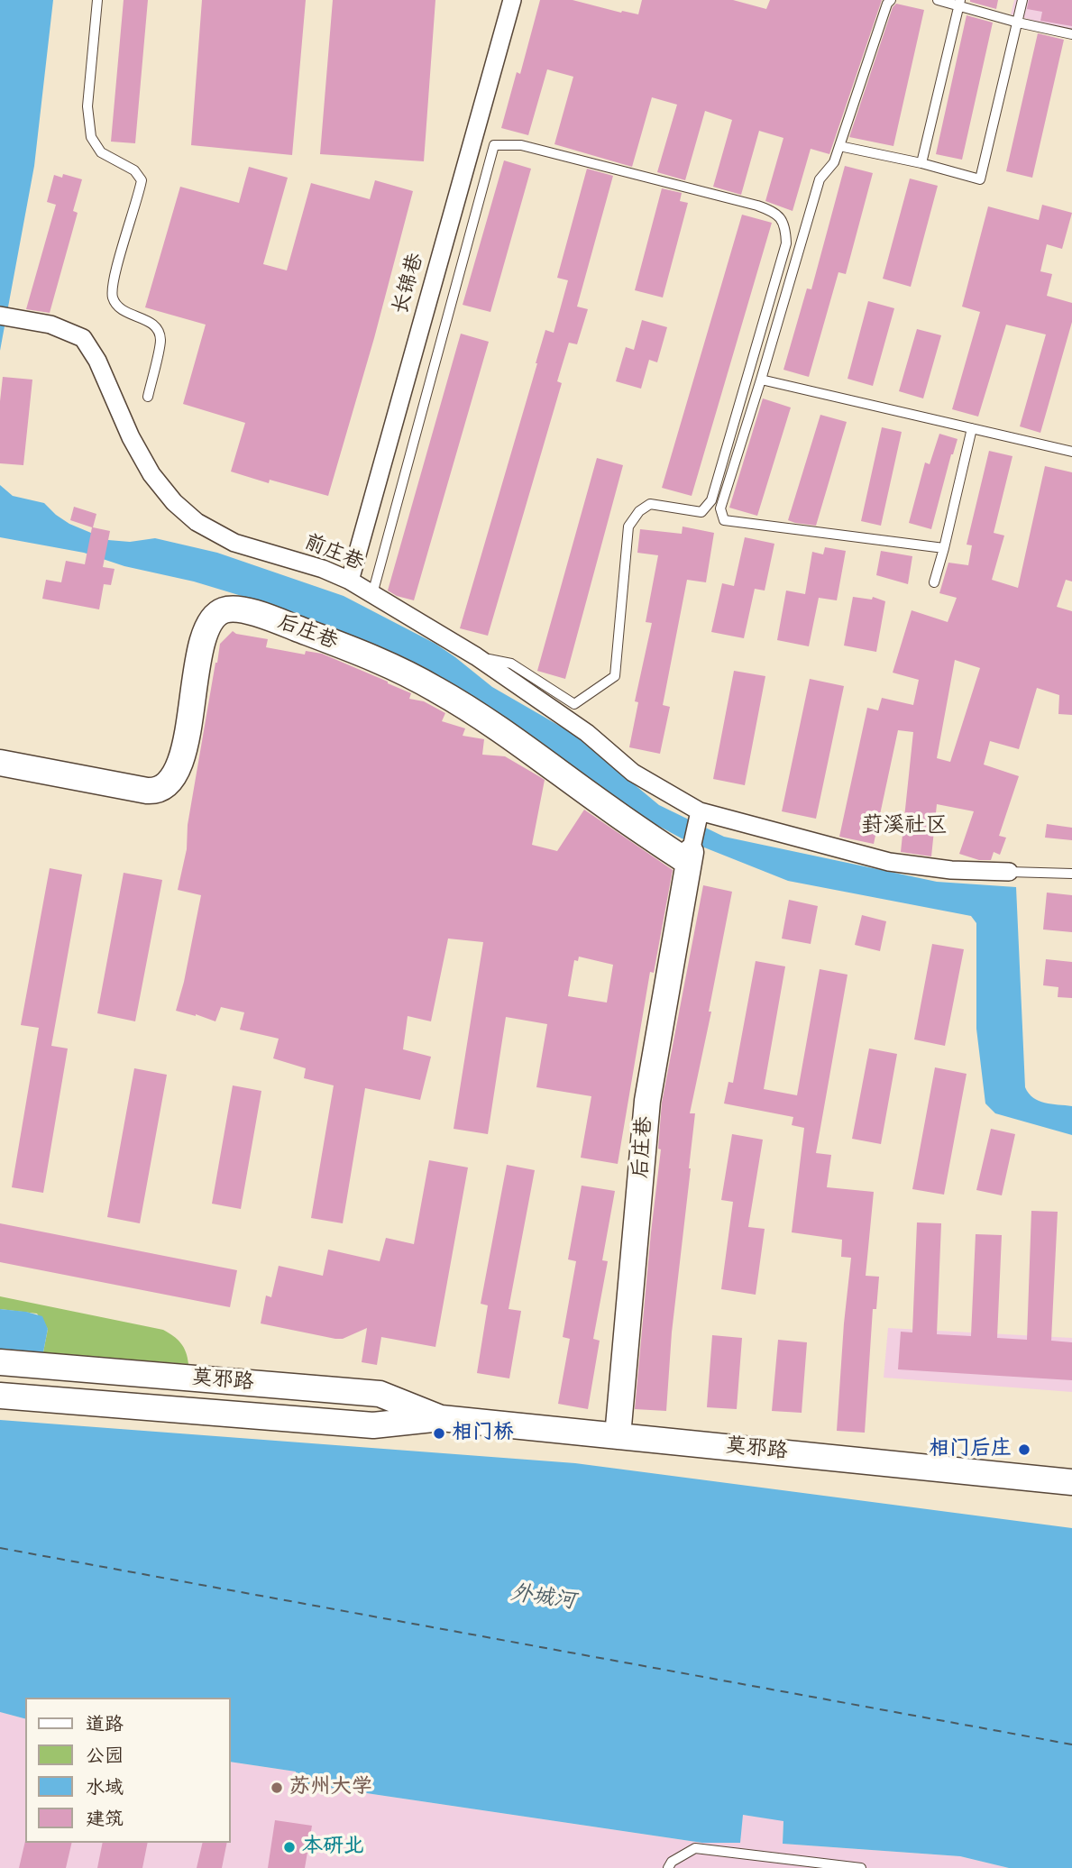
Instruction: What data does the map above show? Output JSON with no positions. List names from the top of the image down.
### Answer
{
  "streets": {
    "main road": ["后庄巷", "莫邪路"],
    "street": ["长锦巷", "前庄巷"]
  },
  "crossings": [
    ["长锦巷", "前庄巷"],
    ["前庄巷", "后庄巷"],
    ["后庄巷", "莫邪路"]
  ],
  "districts": ["葑溪社区"],
  "water": ["外城河"],
  "places": [
    "相门桥",
    "相门后庄",
    "苏州大学",
    "本研北"
  ],
  "legend": [
    "道路",
    "公园",
    "水域",
    "建筑"
  ]
}
